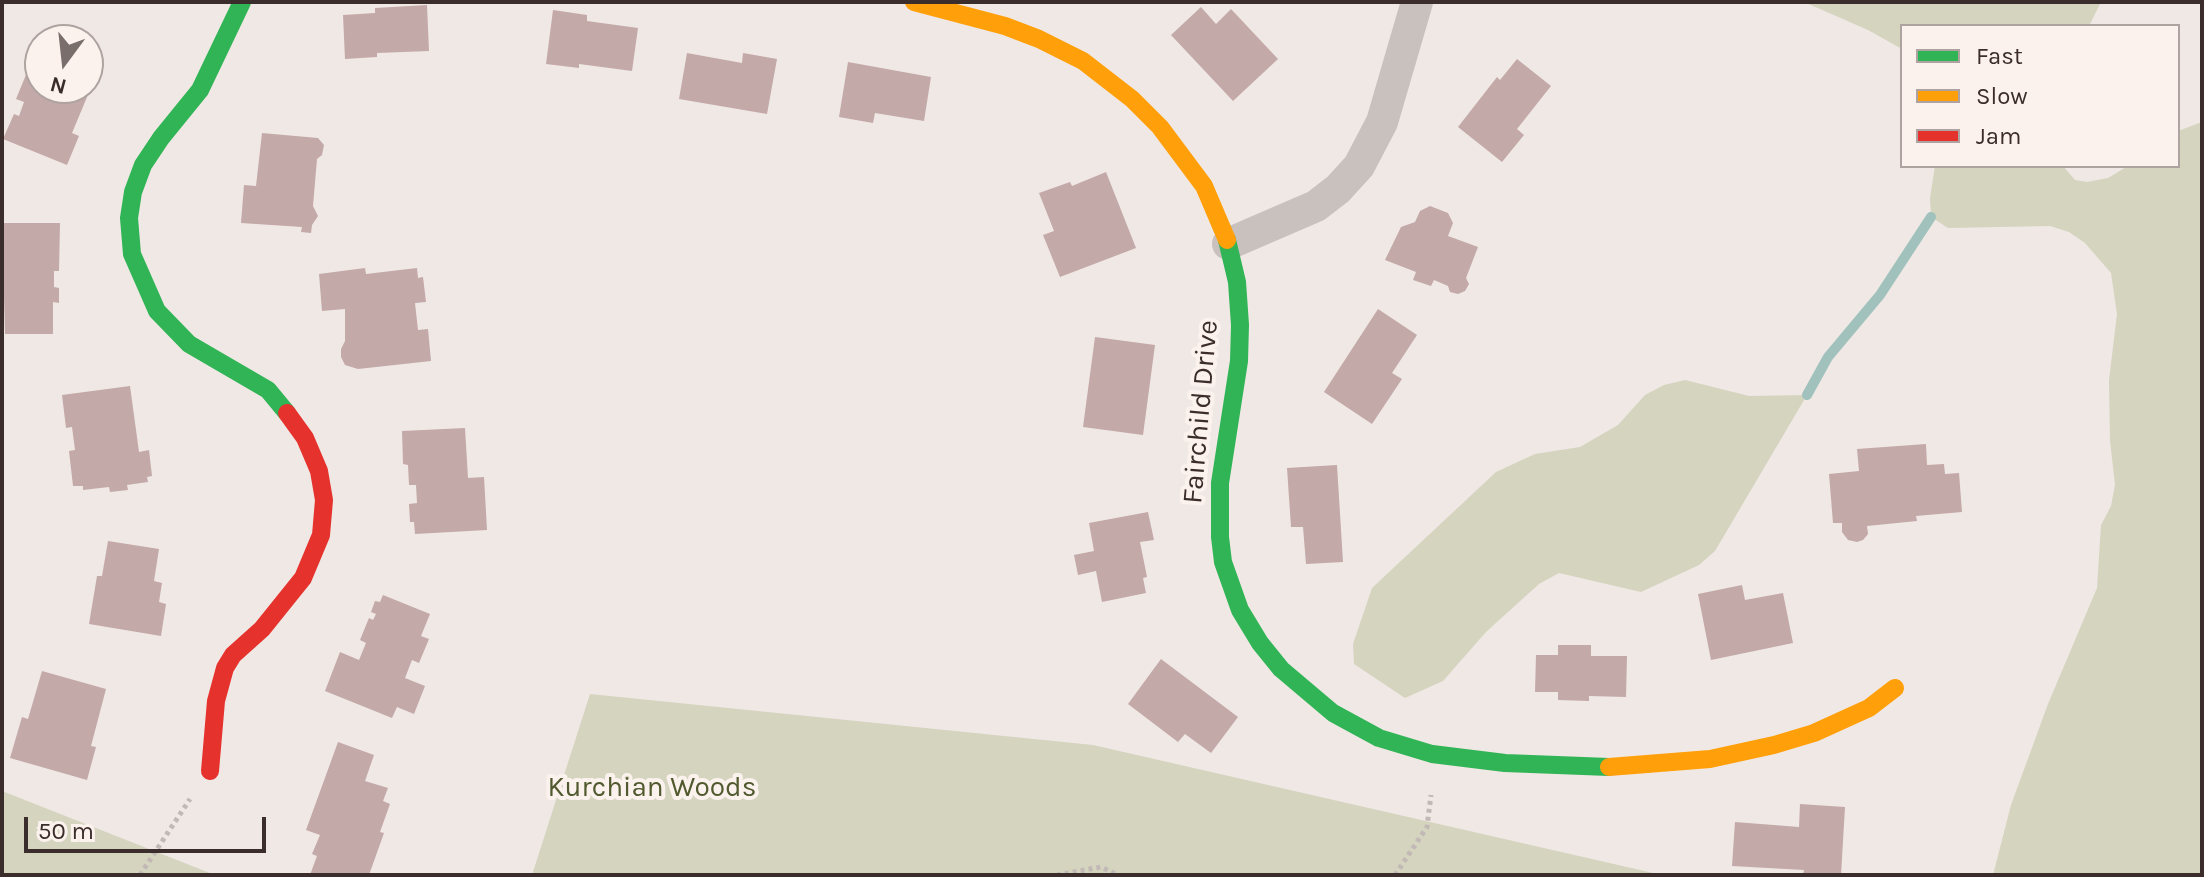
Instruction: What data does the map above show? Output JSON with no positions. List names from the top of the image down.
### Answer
{
  "streets": {
    "street": ["Fairchild Drive"]
  },
  "parks": ["Kurchian Woods"],
  "legend": ["Fast", "Slow", "Jam"],
  "scale_bar": "50 m",
  "north": "bottom"
}
